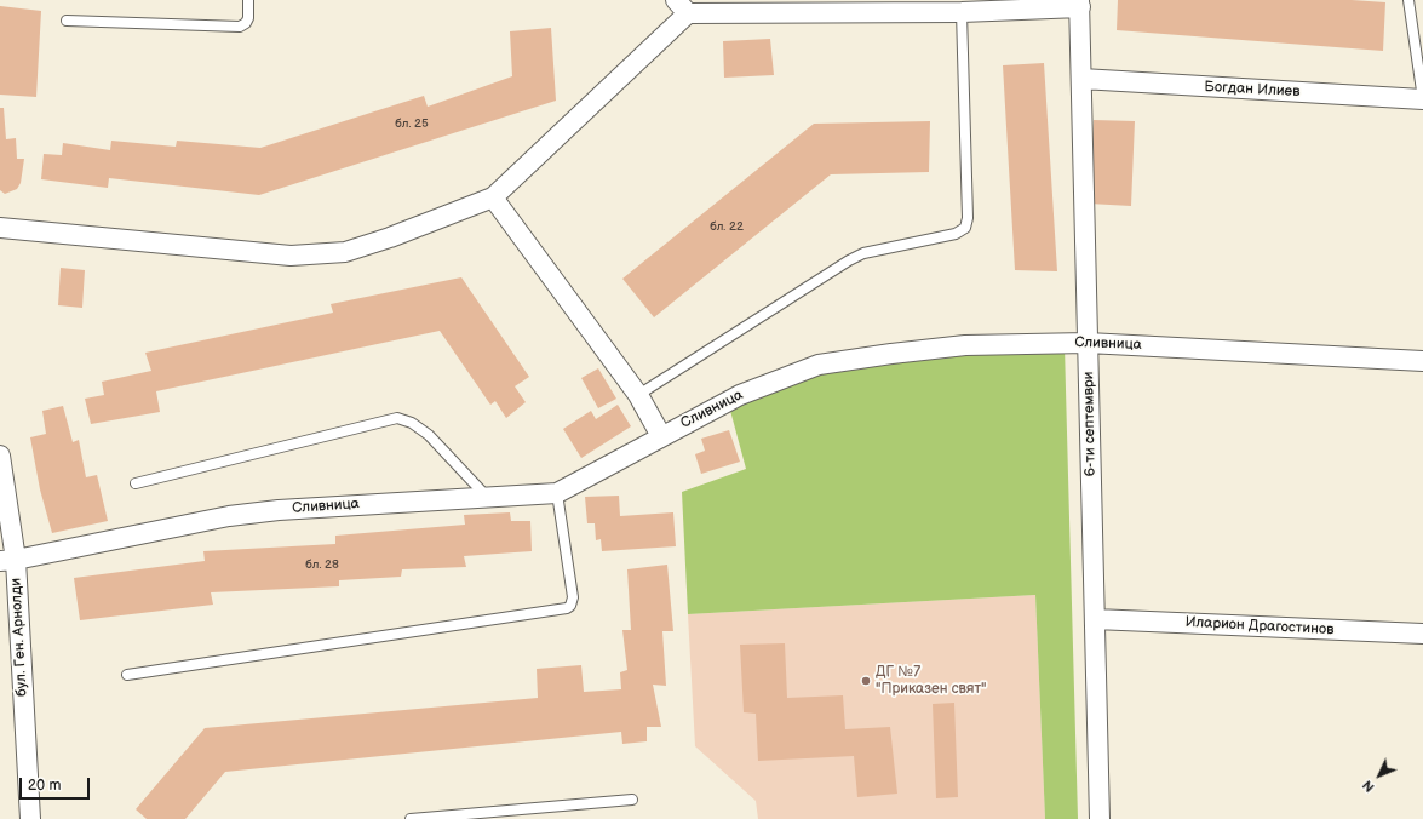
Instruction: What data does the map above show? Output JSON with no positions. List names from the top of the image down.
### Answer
{
  "streets": {
    "street": [
      "Богдан Илиев",
      "Сливница",
      "6-ти септември",
      "Иларион Драгостинов",
      "бул. Ген. Арнолди"
    ]
  },
  "crossings": [
    ["Богдан Илиев", "6-ти септември"],
    ["Сливница", "6-ти септември"],
    ["Сливница", "бул. Ген. Арнолди"],
    ["6-ти септември", "Иларион Драгостинов"]
  ],
  "places": ["ДГ №7 \"Приказен свят\""],
  "house_numbers": ["бл. 25", "бл. 22", "бл. 28"],
  "scale_bar": "20 m",
  "north": "bottom left"
}
